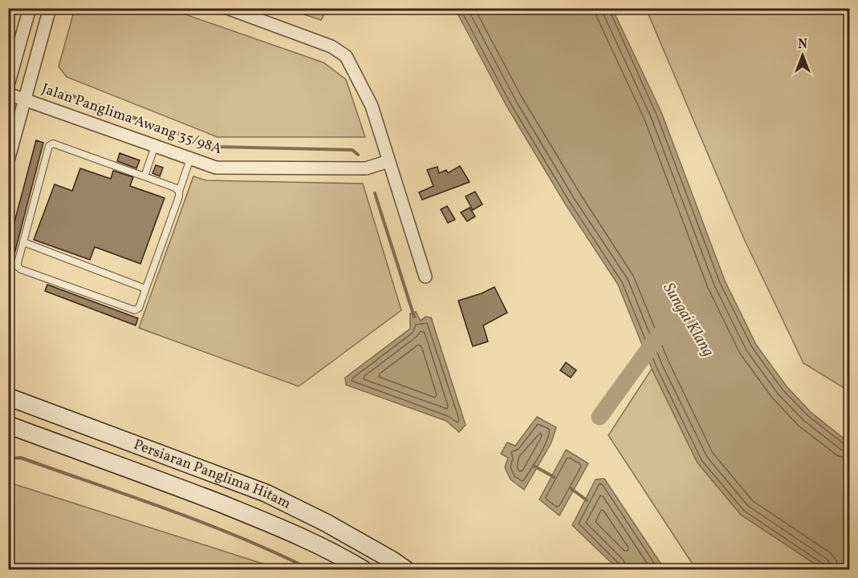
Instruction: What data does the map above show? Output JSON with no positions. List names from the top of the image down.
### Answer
{
  "streets": {
    "main road": ["Persiaran Panglima Hitam"],
    "street": ["Jalan Panglima Awang 35/98A"]
  },
  "water": ["Sungai Klang"],
  "north": "top"
}
